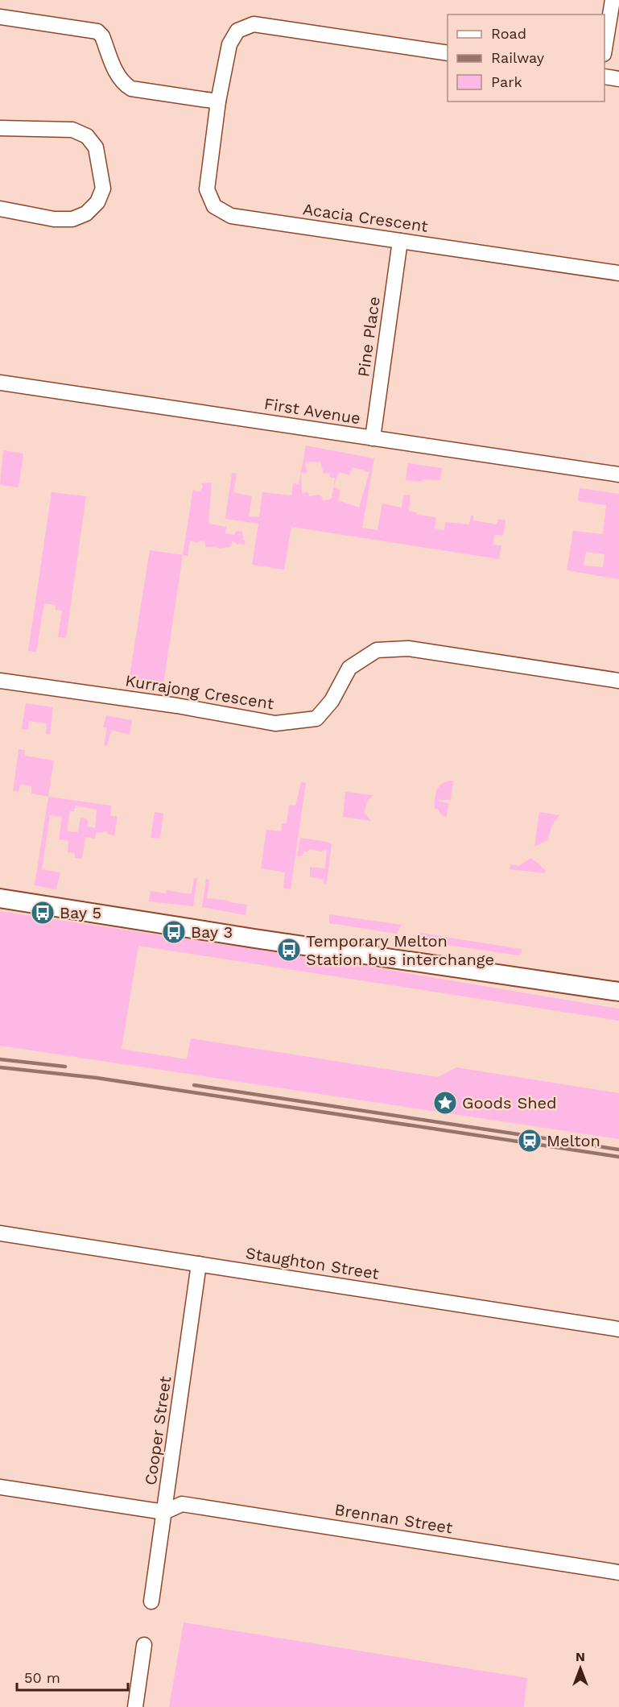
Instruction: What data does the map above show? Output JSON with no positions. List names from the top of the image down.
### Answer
{
  "streets": {
    "street": [
      "Acacia Crescent",
      "Pine Place",
      "First Avenue",
      "Kurrajong Crescent",
      "Staughton Street",
      "Cooper Street",
      "Brennan Street"
    ]
  },
  "crossings": [
    ["Acacia Crescent", "Pine Place"],
    ["Pine Place", "First Avenue"],
    ["Staughton Street", "Cooper Street"],
    ["Cooper Street", "Brennan Street"]
  ],
  "places": {
    "bus stop": ["Bay 5", "Bay 3", "Temporary Melton Station bus interchange"],
    "place": ["Goods Shed"],
    "station": ["Melton"]
  },
  "legend": ["Road", "Railway", "Park"],
  "scale_bar": "50 m",
  "north": "top"
}
